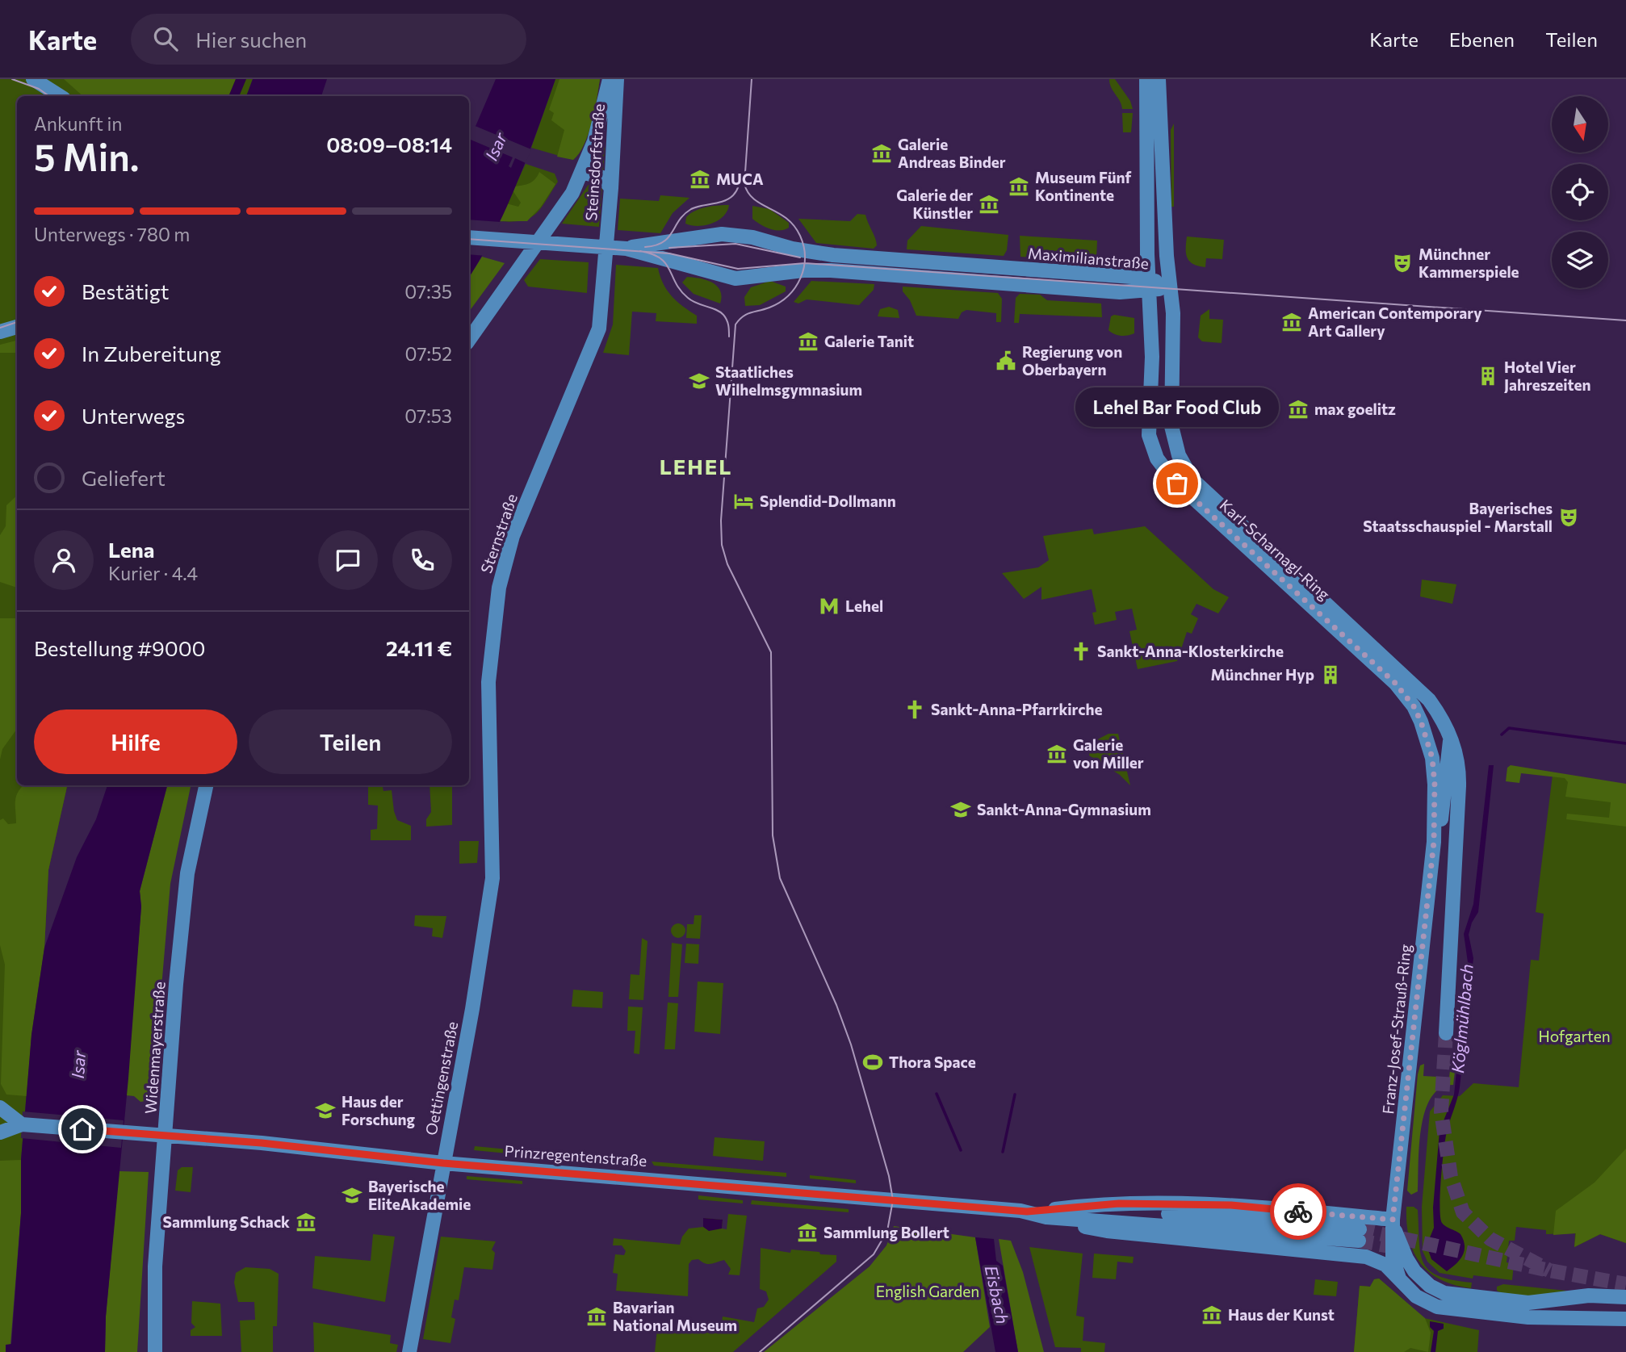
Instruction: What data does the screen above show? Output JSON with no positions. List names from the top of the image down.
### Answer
{
  "streets": {
    "main road": [
      "Steinsdorfstraße",
      "Maximilianstraße",
      "Sternstraße",
      "Karl-Scharnagl-Ring",
      "Franz-Josef-Strauß-Ring",
      "Widenmayerstraße",
      "Oettingenstraße",
      "Prinzregentenstraße"
    ]
  },
  "crossings": [
    ["Steinsdorfstraße", "Maximilianstraße"],
    ["Steinsdorfstraße", "Sternstraße"],
    ["Maximilianstraße", "Sternstraße"],
    ["Maximilianstraße", "Karl-Scharnagl-Ring"],
    ["Sternstraße", "Oettingenstraße"],
    ["Karl-Scharnagl-Ring", "Franz-Josef-Strauß-Ring"],
    ["Widenmayerstraße", "Prinzregentenstraße"],
    ["Oettingenstraße", "Prinzregentenstraße"]
  ],
  "districts": ["LEHEL"],
  "water": ["Isar", "Köglmühlbach", "Eisbach"],
  "parks": ["Hofgarten", "English Garden"],
  "places": {
    "museum": [
      "Galerie Andreas Binder",
      "MUCA",
      "Museum Fünf Kontinente",
      "Galerie der Künstler",
      "American Contemporary Art Gallery",
      "Galerie Tanit",
      "max goelitz",
      "Galerie von Miller",
      "Sammlung Schack",
      "Sammlung Bollert",
      "Haus der Kunst",
      "Bavarian National Museum"
    ],
    "theatre": ["Münchner Kammerspiele", "Bayerisches Staatsschauspiel - Marstall"],
    "public building": ["Regierung von Oberbayern"],
    "building": ["Hotel Vier Jahreszeiten", "Münchner Hyp"],
    "school or university": [
      "Staatliches Wilhelmsgymnasium",
      "Sankt-Anna-Gymnasium",
      "Haus der Forschung",
      "Bayerische EliteAkademie"
    ],
    "other": ["Lehel Bar Food Club"],
    "hotel": ["Splendid-Dollmann"],
    "metro station": ["Lehel"],
    "church": ["Sankt-Anna-Klosterkirche", "Sankt-Anna-Pfarrkirche"],
    "sports": ["Thora Space"]
  },
  "north": "bottom",
  "page": {
    "header": "Karte",
    "search": "Hier suchen",
    "nav": ["Karte", "Ebenen", "Teilen"],
    "heading": ["5 Min.", "Ankunft in", "08:09–08:14"],
    "panel": [
      "Lena",
      "Kurier · 4.4",
      "Bestellung #9000",
      "24.11 €"
    ],
    "bar": "Unterwegs · 780 m",
    "list": [
      ["Bestätigt", "07:35"],
      ["In Zubereitung", "07:52"],
      ["Unterwegs", "07:53"],
      "Geliefert"
    ],
    "bubble": "Lehel Bar Food Club",
    "buttons": ["Hilfe", "Teilen"]
  }
}
